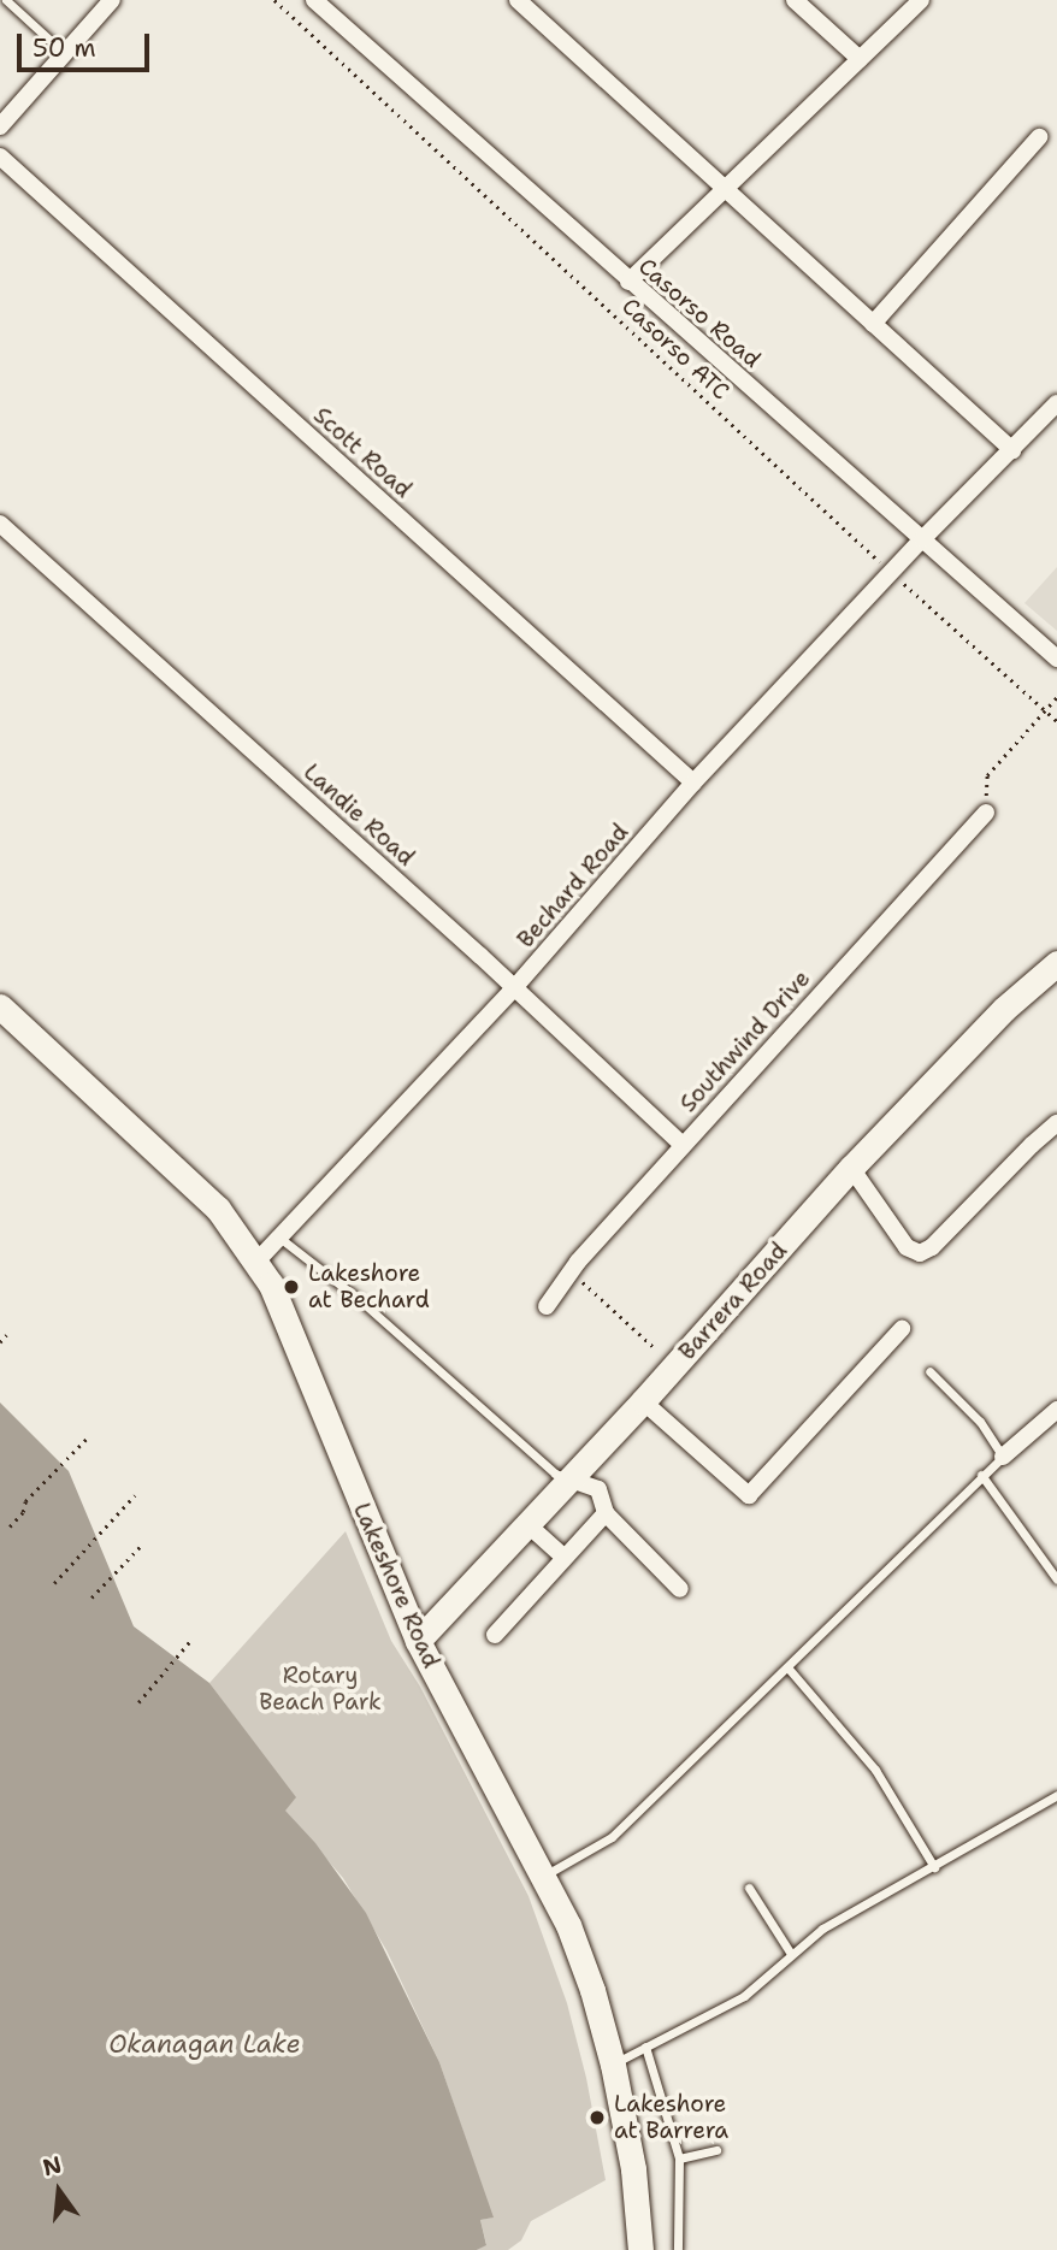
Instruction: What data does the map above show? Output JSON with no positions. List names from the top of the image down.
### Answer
{
  "streets": {
    "main road": ["Barrera Road", "Lakeshore Road"],
    "street": [
      "Casorso Road",
      "Scott Road",
      "Landie Road",
      "Bechard Road",
      "Southwind Drive"
    ],
    "path": ["Casorso ATC"]
  },
  "crossings": [
    ["Casorso Road", "Bechard Road"],
    ["Casorso ATC", "Bechard Road"],
    ["Scott Road", "Bechard Road"],
    ["Landie Road", "Bechard Road"],
    ["Landie Road", "Southwind Drive"],
    ["Bechard Road", "Lakeshore Road"],
    ["Barrera Road", "Lakeshore Road"]
  ],
  "water": ["Okanagan Lake"],
  "parks": ["Rotary Beach Park"],
  "places": ["Lakeshore at Bechard", "Lakeshore at Barrera"],
  "scale_bar": "50 m",
  "north": "top"
}
